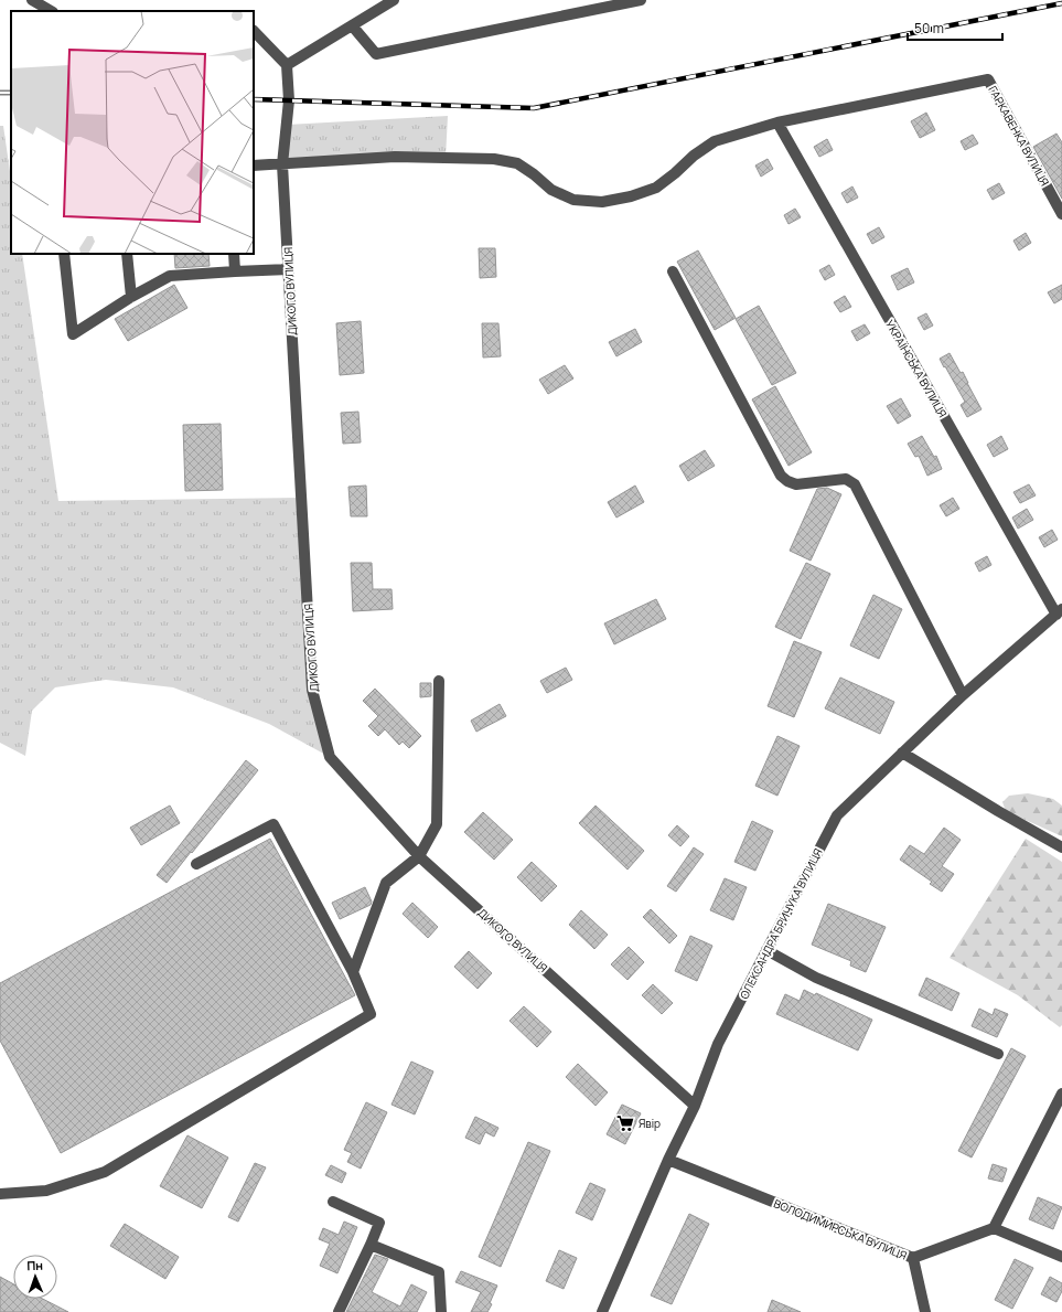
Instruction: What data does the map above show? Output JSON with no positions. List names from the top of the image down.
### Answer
{
  "streets": {
    "street": [
      "ГАРКАВЕНКА ВУЛИЦЯ",
      "ДИКОГО ВУЛИЦЯ",
      "УКРАЇНСЬКА ВУЛИЦЯ",
      "ОЛЕКСАНДРА БРИЧУКА ВУЛИЦЯ",
      "ВОЛОДИМИРСЬКА ВУЛИЦЯ"
    ]
  },
  "crossings": [
    ["ГАРКАВЕНКА ВУЛИЦЯ", "УКРАЇНСЬКА ВУЛИЦЯ"],
    ["ДИКОГО ВУЛИЦЯ", "ОЛЕКСАНДРА БРИЧУКА ВУЛИЦЯ"],
    ["УКРАЇНСЬКА ВУЛИЦЯ", "ОЛЕКСАНДРА БРИЧУКА ВУЛИЦЯ"],
    ["ОЛЕКСАНДРА БРИЧУКА ВУЛИЦЯ", "ВОЛОДИМИРСЬКА ВУЛИЦЯ"]
  ],
  "places": {
    "supermarket": ["Явiр"]
  },
  "scale_bar": "50 m",
  "north": "top"
}
